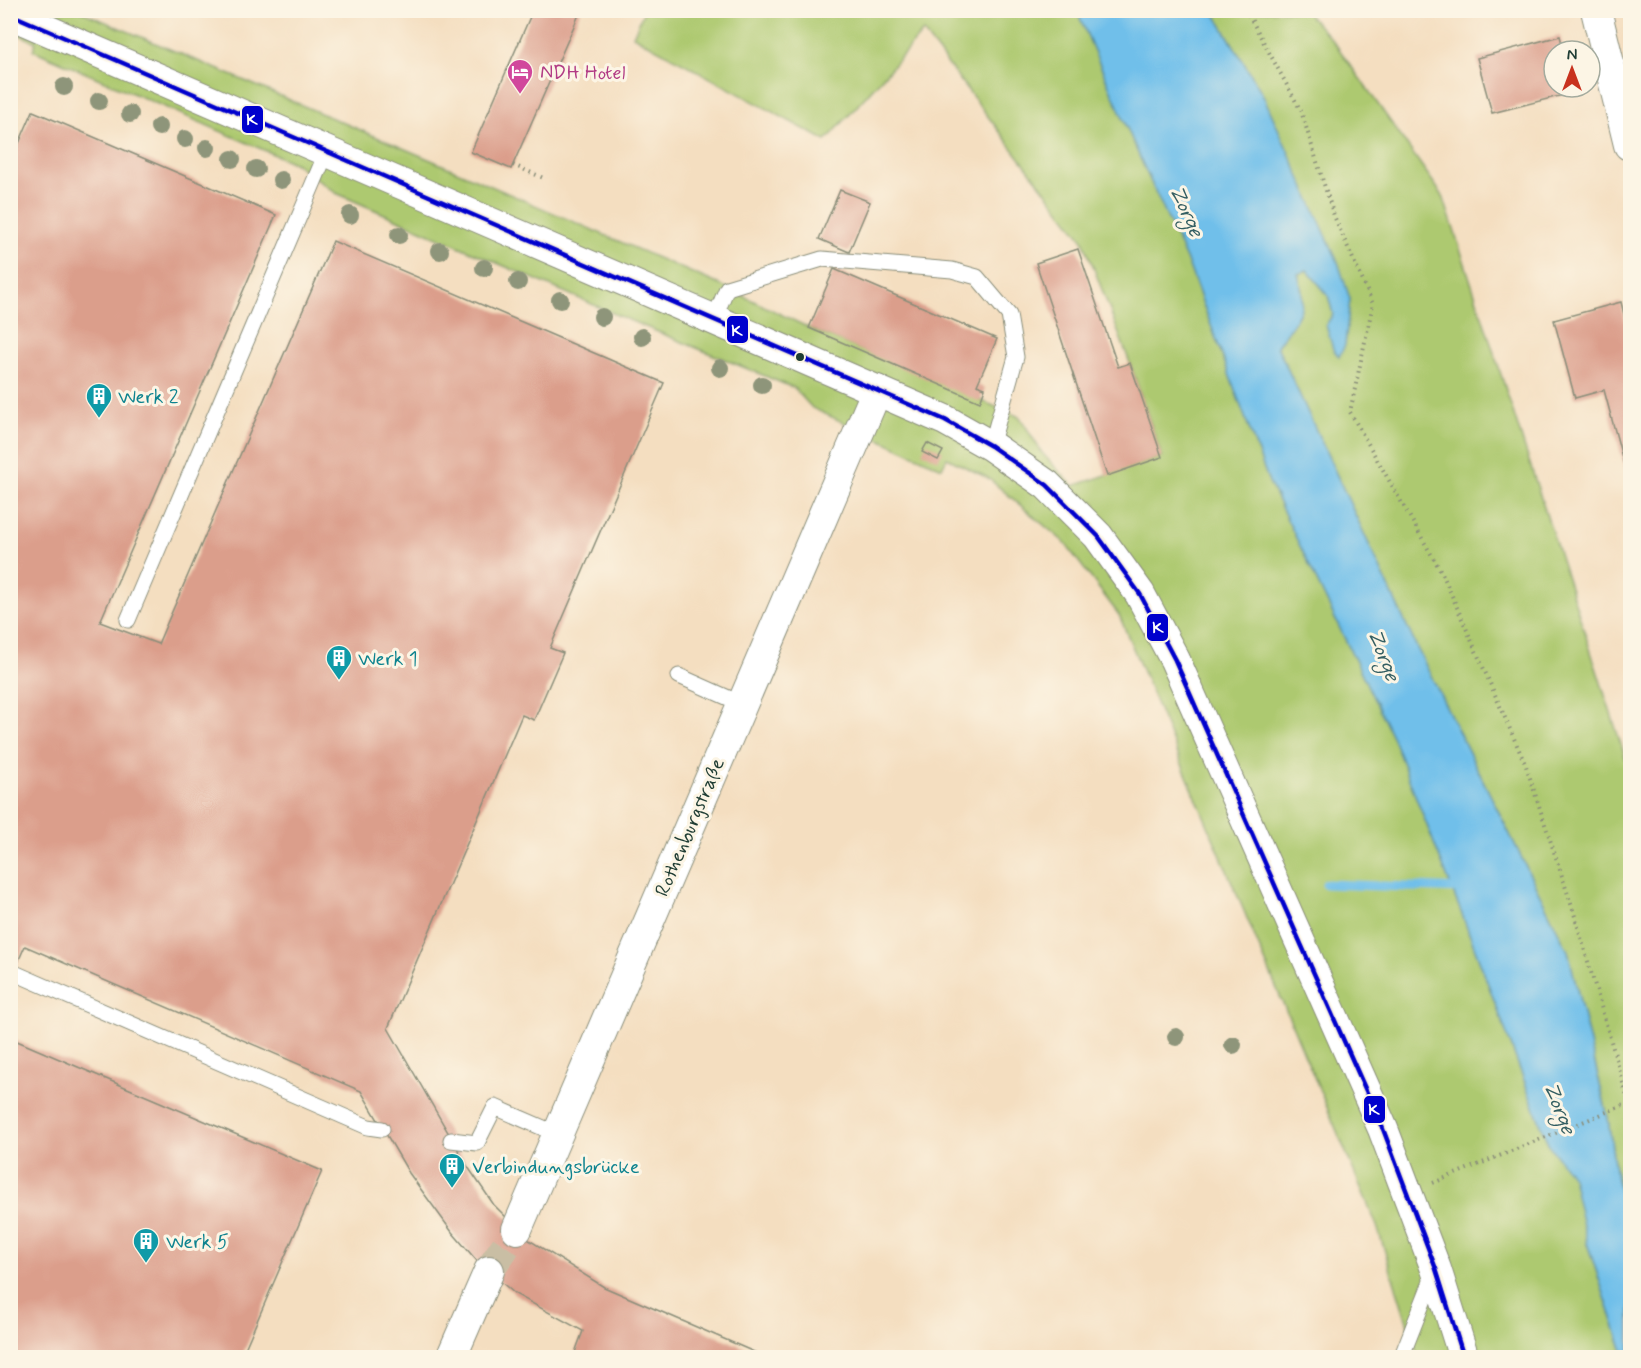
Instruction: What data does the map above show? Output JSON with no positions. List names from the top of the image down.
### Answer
{
  "streets": {
    "street": ["Rothenburgstraße"]
  },
  "water": ["Zorge"],
  "places": {
    "hotel": ["NDH Hotel"],
    "building": [
      "Werk 2",
      "Werk 1",
      "Verbindungsbrücke",
      "Werk 5"
    ]
  },
  "lines": ["transit line K"],
  "north": "top"
}
